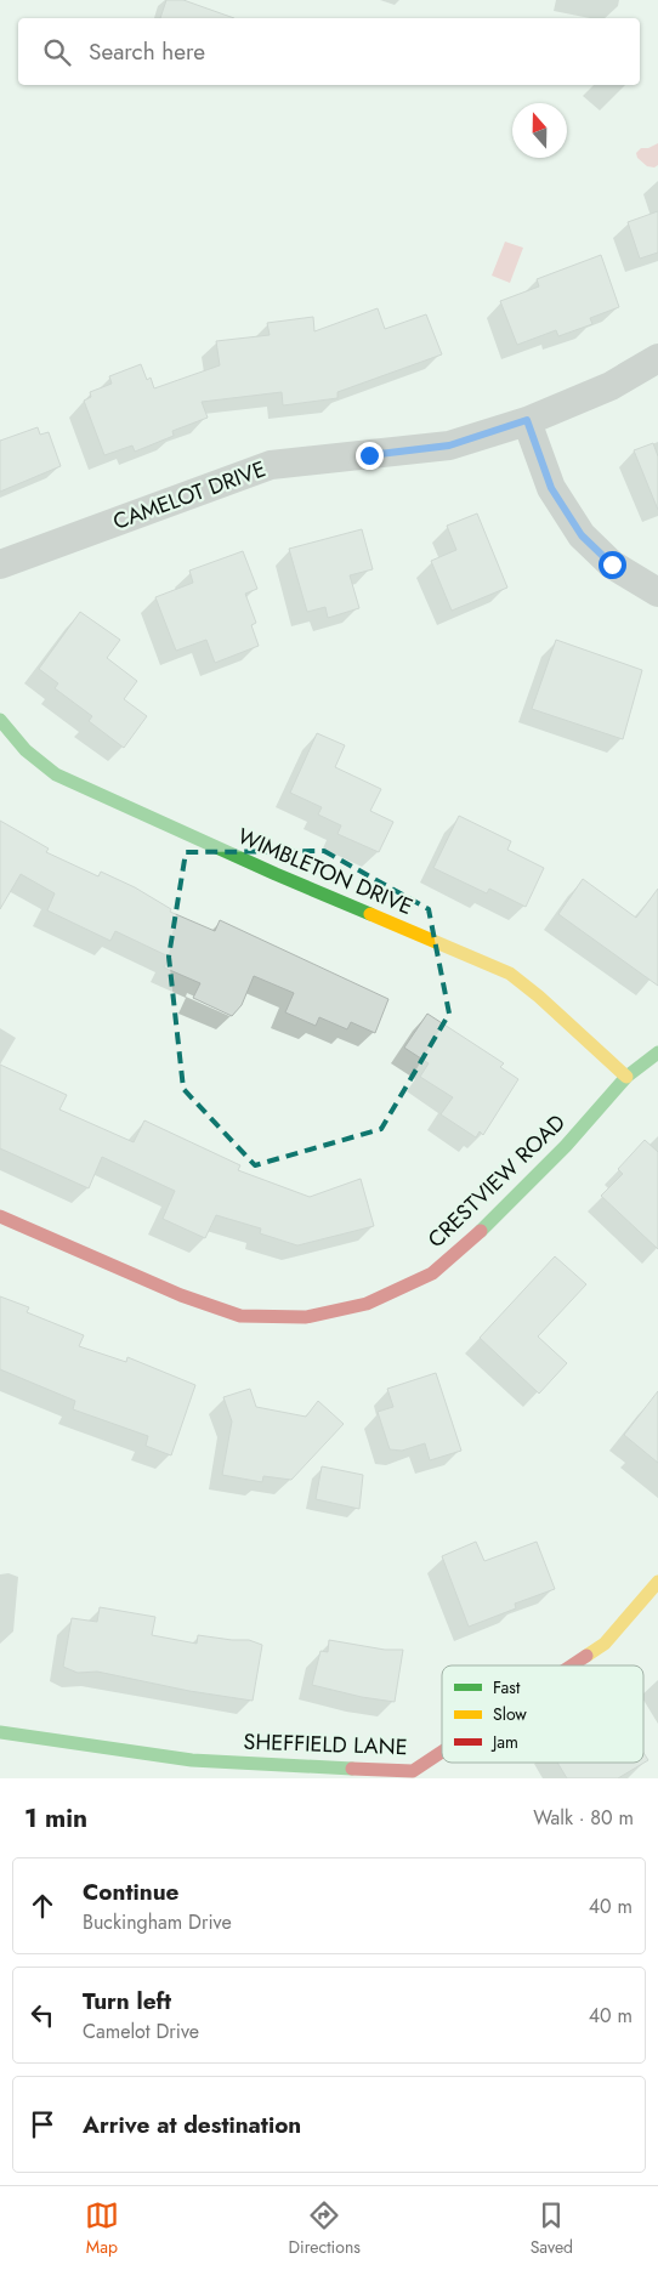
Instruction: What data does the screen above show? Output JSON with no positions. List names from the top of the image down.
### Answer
{
  "streets": {
    "street": [
      "CAMELOT DRIVE",
      "WIMBLETON DRIVE",
      "CRESTVIEW ROAD",
      "SHEFFIELD LANE"
    ]
  },
  "crossings": [
    ["WIMBLETON DRIVE", "CRESTVIEW ROAD"]
  ],
  "legend": ["Fast", "Slow", "Jam"],
  "north": "top",
  "page": {
    "search": "Search here",
    "heading": ["1 min", "Walk · 80 m"],
    "list": [
      ["Continue", "Buckingham Drive", "40 m"],
      ["Turn left", "Camelot Drive", "40 m"],
      "Arrive at destination"
    ],
    "nav": ["Map", "Directions", "Saved"]
  }
}
